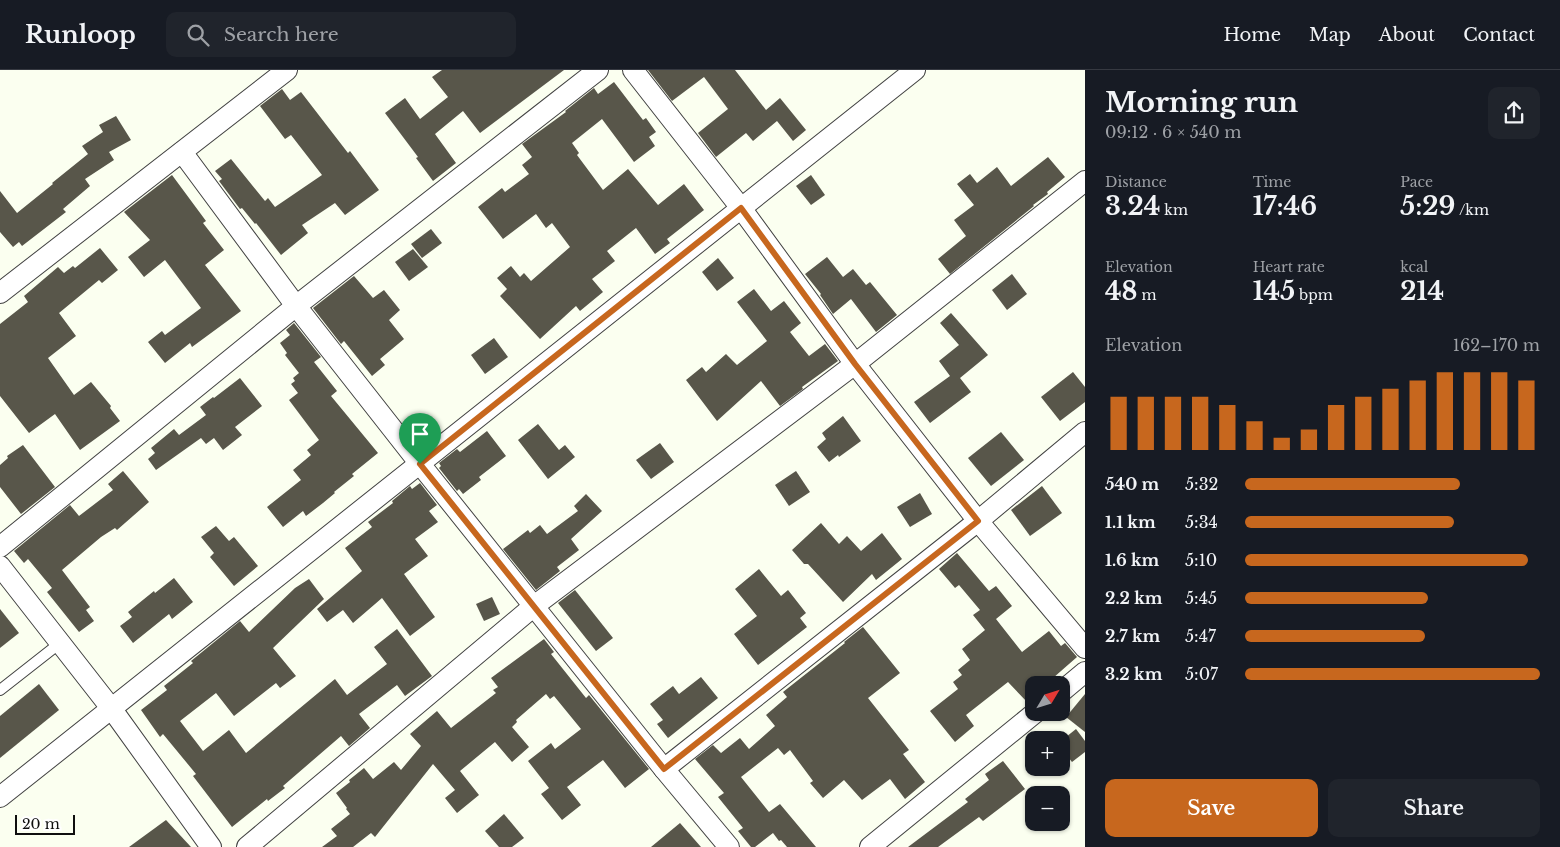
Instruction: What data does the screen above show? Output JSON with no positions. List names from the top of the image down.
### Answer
{
  "scale_bar": "20 m",
  "north": "top right",
  "page": {
    "header": "Runloop",
    "search": "Search here",
    "nav": [
      "Home",
      "Map",
      "About",
      "Contact"
    ],
    "heading": ["Morning run", "09:12 · 6 × 540 m"],
    "stats": [
      ["Distance", "3.24 km"],
      ["Time", "17:46"],
      ["Pace", "5:29 /km"],
      ["Elevation", "48 m"],
      ["Heart rate", "145 bpm"],
      ["kcal", "214"]
    ],
    "chart": ["Elevation", "162–170 m"],
    "list": [
      {
        "name": "540 m",
        "note": "5:32"
      },
      {
        "name": "1.1 km",
        "note": "5:34"
      },
      {
        "name": "1.6 km",
        "note": "5:10"
      },
      {
        "name": "2.2 km",
        "note": "5:45"
      },
      {
        "name": "2.7 km",
        "note": "5:47"
      },
      {
        "name": "3.2 km",
        "note": "5:07"
      }
    ],
    "map_buttons": ["+", "−"],
    "buttons": ["Save", "Share"],
    "scale": "20 m"
  }
}
